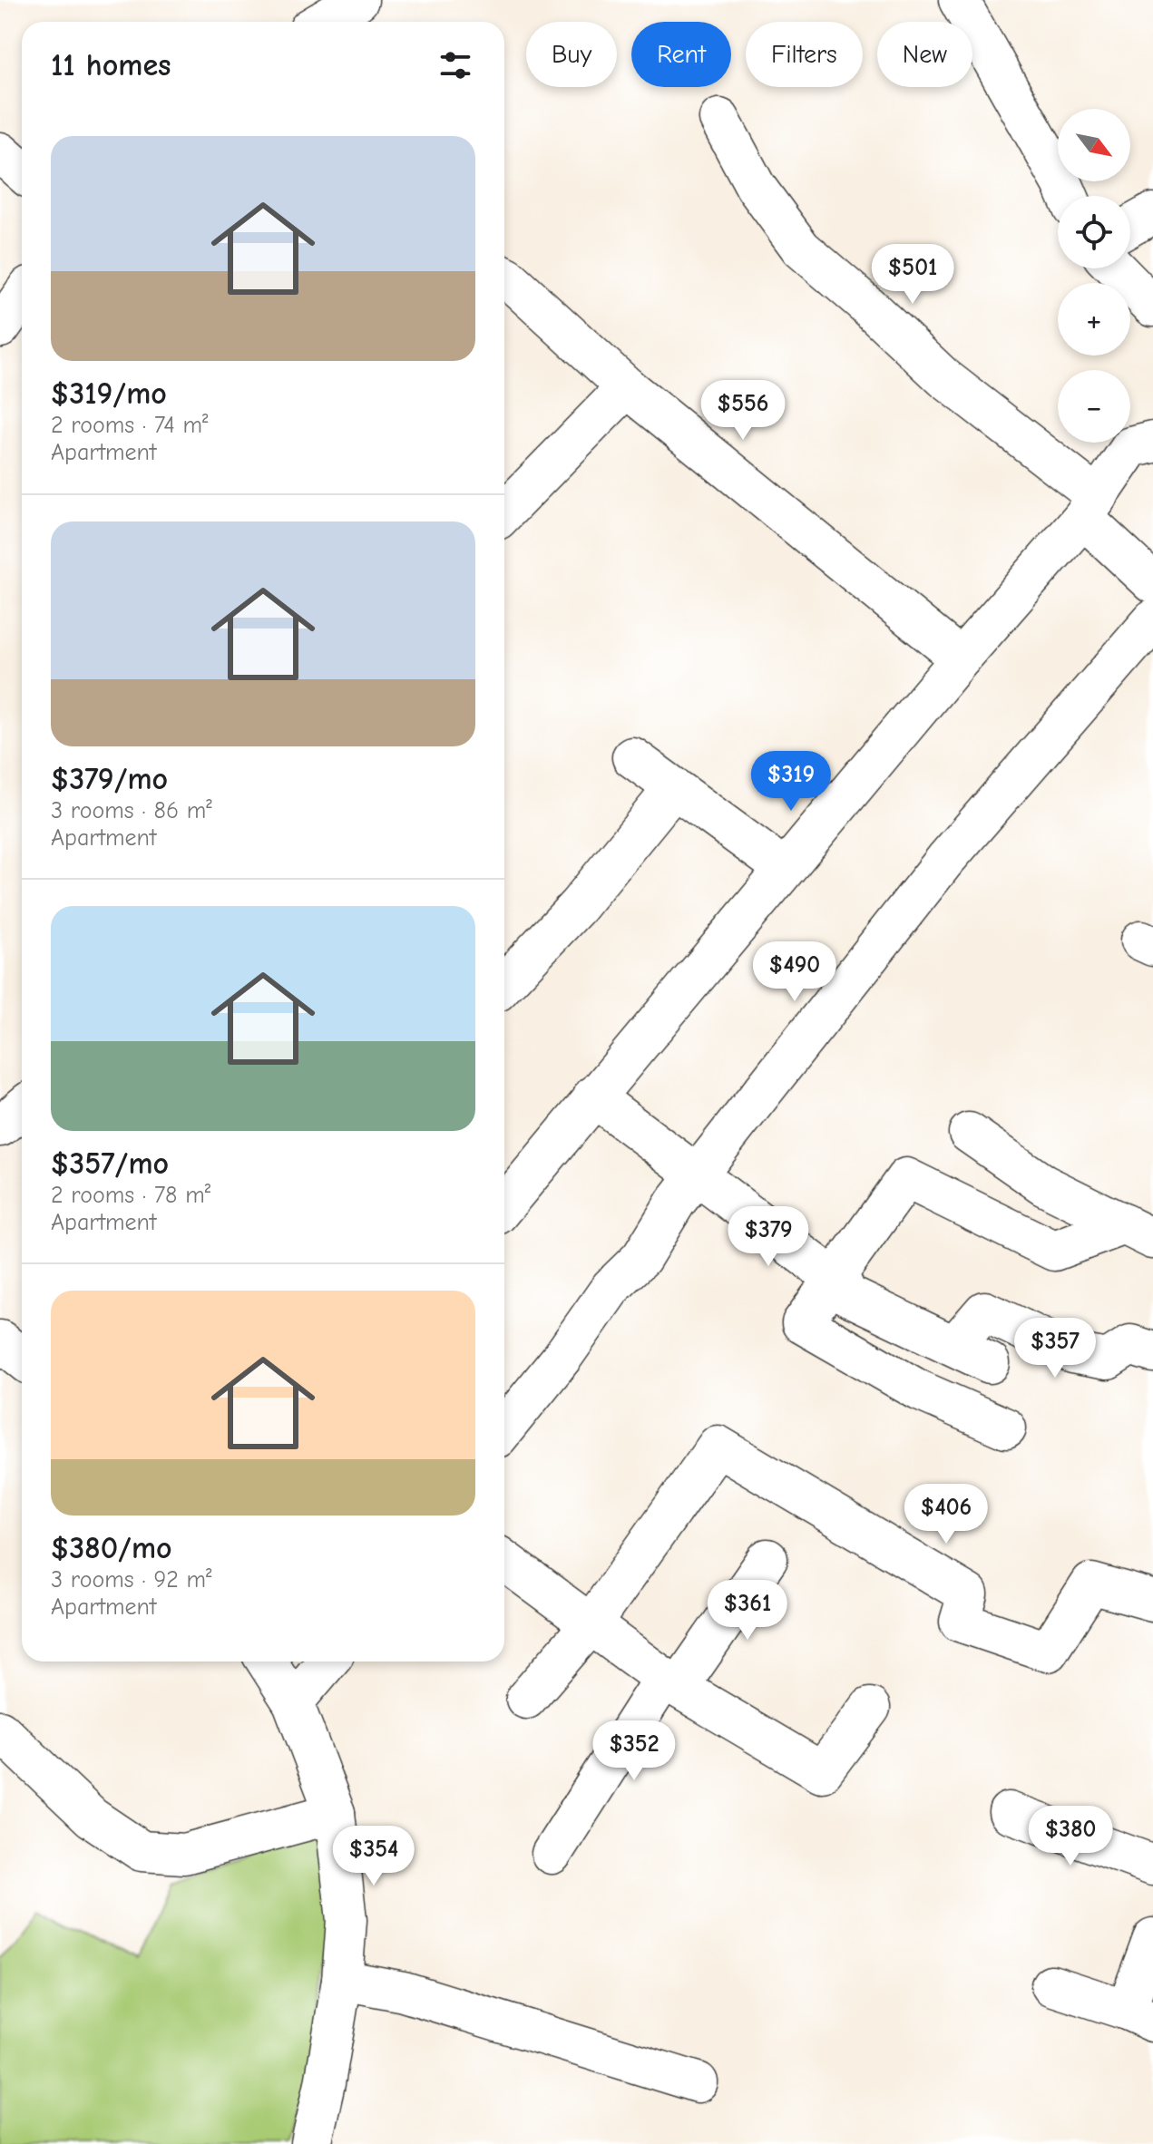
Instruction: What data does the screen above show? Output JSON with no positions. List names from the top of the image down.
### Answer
{
  "north": "bottom right",
  "page": {
    "chip": [
      "Buy",
      "Rent",
      "Filters",
      "New"
    ],
    "heading": "11 homes",
    "map_buttons": ["+", "−"],
    "list": [
      {
        "name": "$319/mo",
        "note": "2 rooms · 74 m² · Apartment"
      },
      {
        "name": "$379/mo",
        "note": "3 rooms · 86 m² · Apartment"
      },
      {
        "name": "$357/mo",
        "note": "2 rooms · 78 m² · Apartment"
      },
      {
        "name": "$380/mo",
        "note": "3 rooms · 92 m² · Apartment"
      }
    ],
    "price": [
      "$501",
      "$556",
      "$319",
      "$490",
      "$379",
      "$357",
      "$406",
      "$361",
      "$352",
      "$380",
      "$354"
    ]
  }
}
